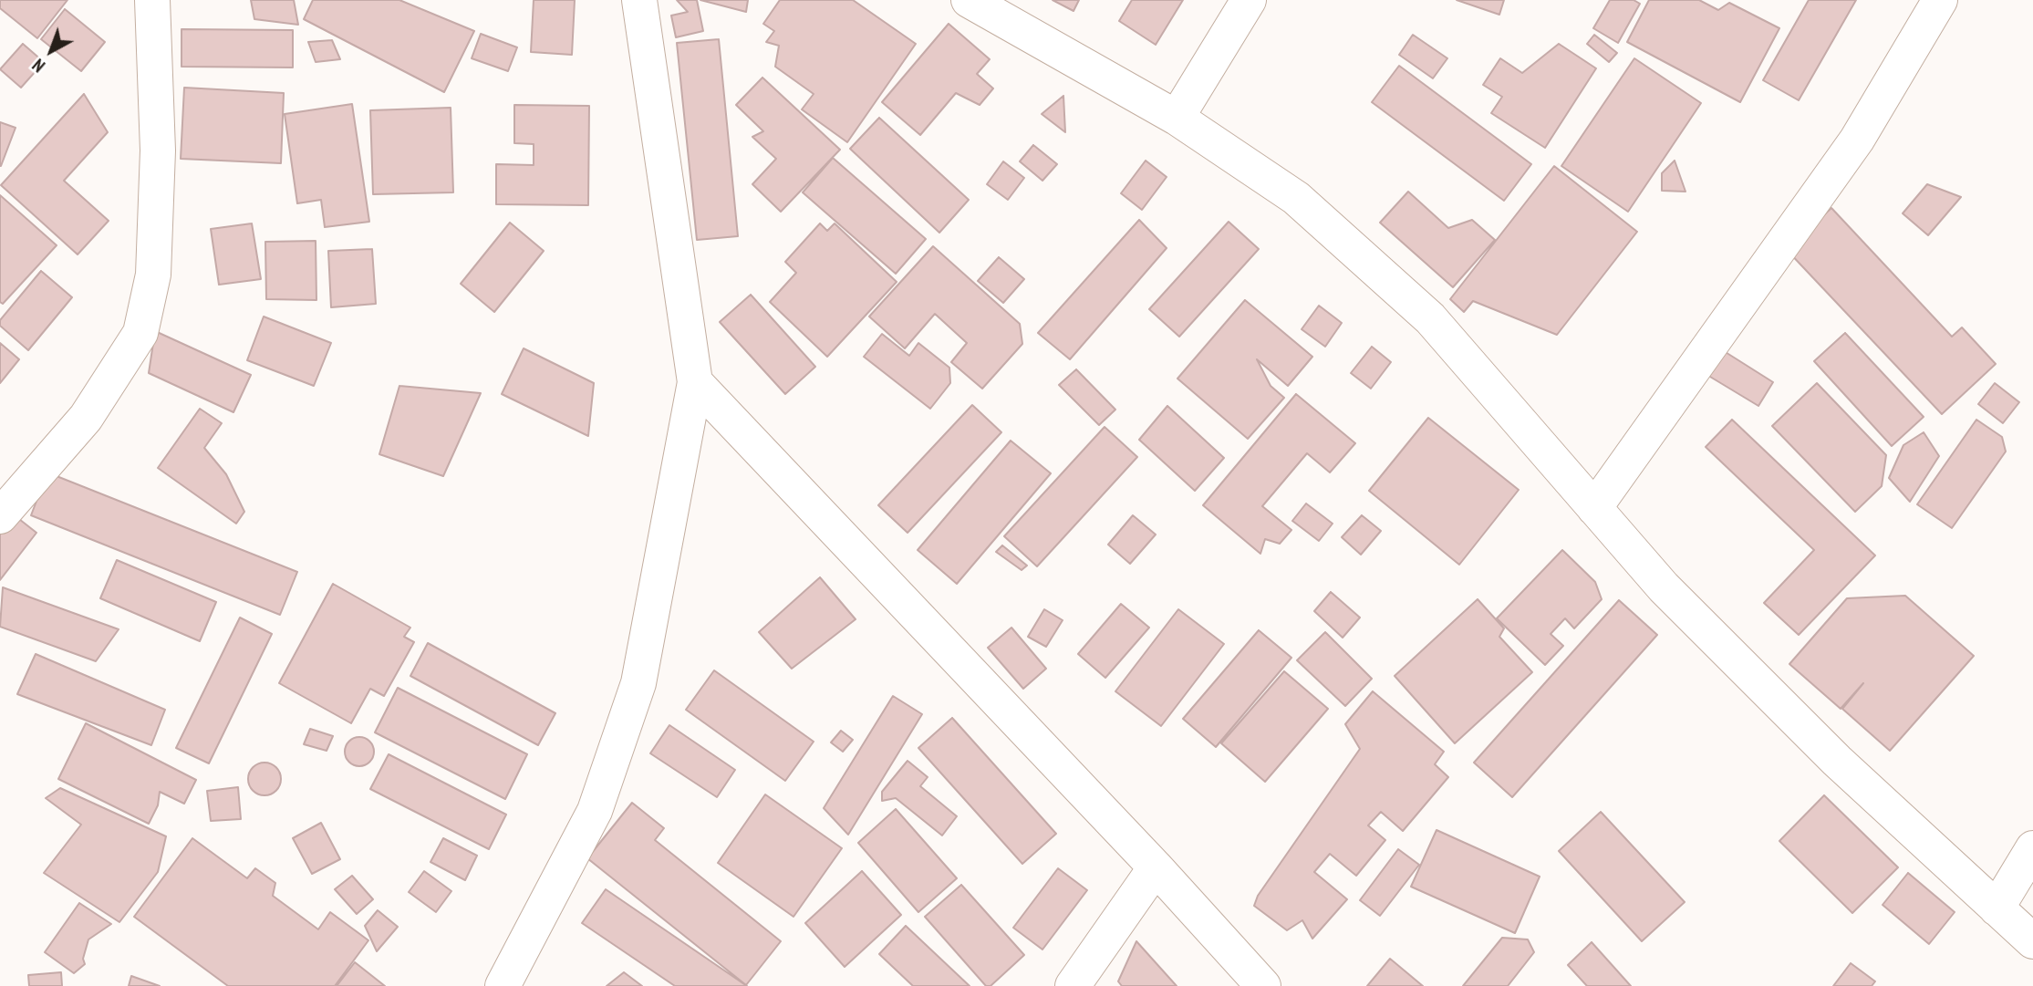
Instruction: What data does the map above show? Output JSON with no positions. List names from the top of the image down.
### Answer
{
  "north": "bottom left"
}
